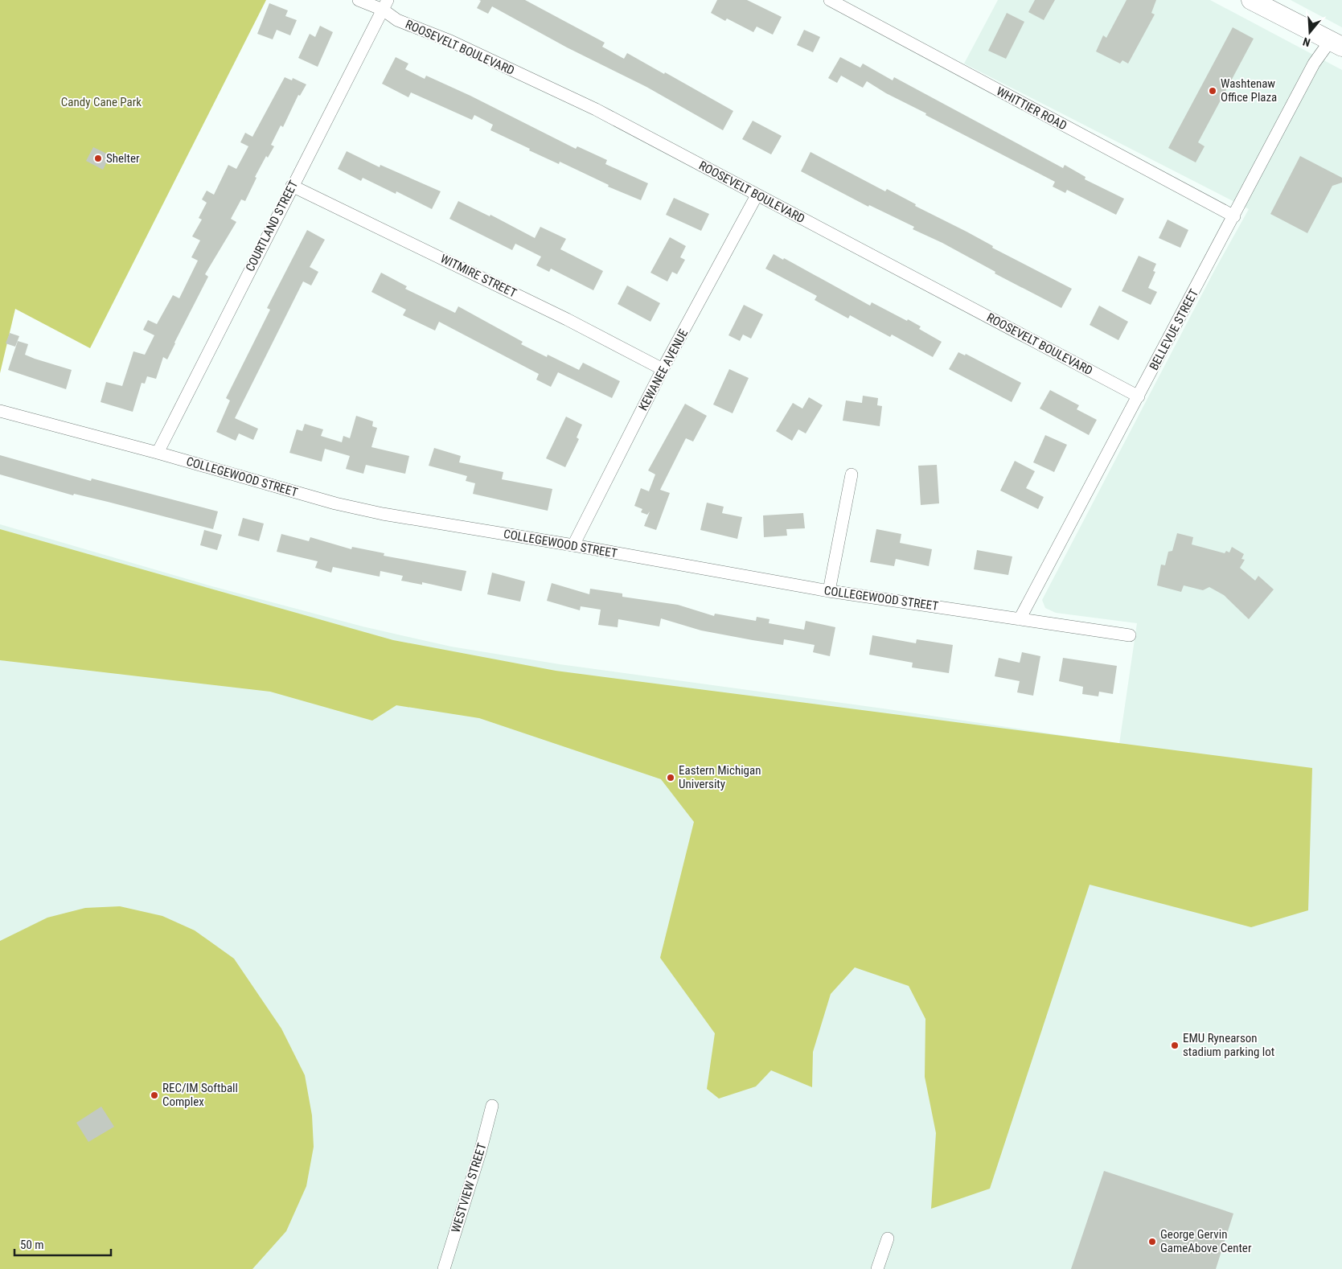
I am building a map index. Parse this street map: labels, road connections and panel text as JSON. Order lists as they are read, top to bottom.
{
  "streets": {
    "street": [
      "ROOSEVELT BOULEVARD",
      "WHITTIER ROAD",
      "COURTLAND STREET",
      "WITMIRE STREET",
      "BELLEVUE STREET",
      "KEWANEE AVENUE",
      "COLLEGEWOOD STREET",
      "WESTVIEW STREET"
    ]
  },
  "crossings": [
    ["ROOSEVELT BOULEVARD", "COURTLAND STREET"],
    ["ROOSEVELT BOULEVARD", "BELLEVUE STREET"],
    ["ROOSEVELT BOULEVARD", "KEWANEE AVENUE"],
    ["WHITTIER ROAD", "BELLEVUE STREET"],
    ["COURTLAND STREET", "WITMIRE STREET"],
    ["COURTLAND STREET", "COLLEGEWOOD STREET"],
    ["WITMIRE STREET", "KEWANEE AVENUE"],
    ["BELLEVUE STREET", "COLLEGEWOOD STREET"],
    ["KEWANEE AVENUE", "COLLEGEWOOD STREET"]
  ],
  "parks": ["Candy Cane Park"],
  "places": [
    "Washtenaw Office Plaza",
    "Shelter",
    "Eastern Michigan University",
    "EMU Rynearson stadium parking lot",
    "REC/IM Softball Complex",
    "George Gervin GameAbove Center"
  ],
  "scale_bar": "50 m",
  "north": "bottom"
}
